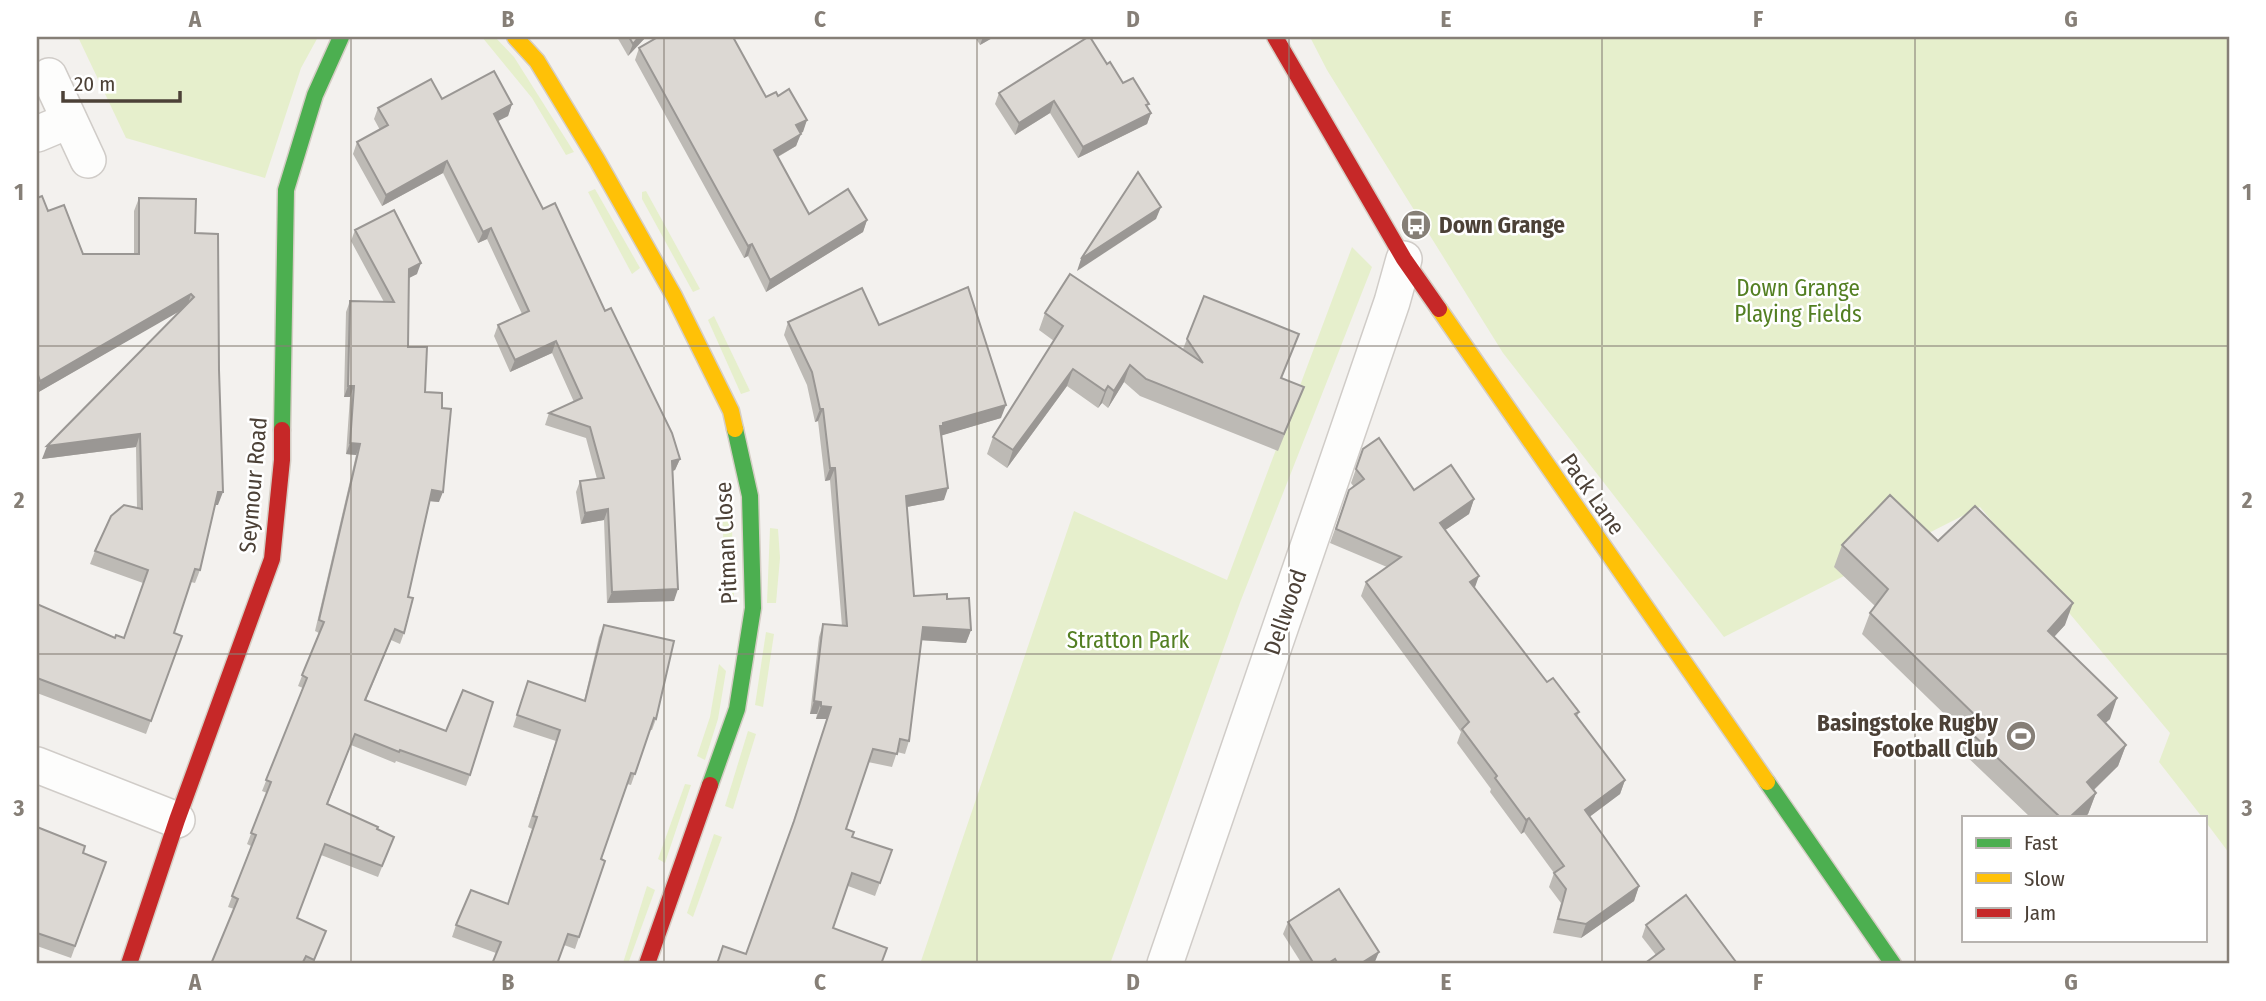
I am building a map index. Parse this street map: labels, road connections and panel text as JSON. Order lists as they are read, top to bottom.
{
  "streets": {
    "street": [
      "Seymour Road",
      "Pack Lane",
      "Pitman Close",
      "Dellwood"
    ]
  },
  "crossings": [
    ["Pack Lane", "Dellwood"]
  ],
  "parks": ["Down Grange Playing Fields", "Stratton Park"],
  "places": {
    "bus stop": ["Down Grange"],
    "sports": ["Basingstoke Rugby Football Club"]
  },
  "legend": ["Fast", "Slow", "Jam"],
  "scale_bar": "20 m",
  "grid": {
    "columns": [
      "A",
      "B",
      "C",
      "D",
      "E",
      "F",
      "G"
    ],
    "rows": ["1", "2", "3"]
  }
}
